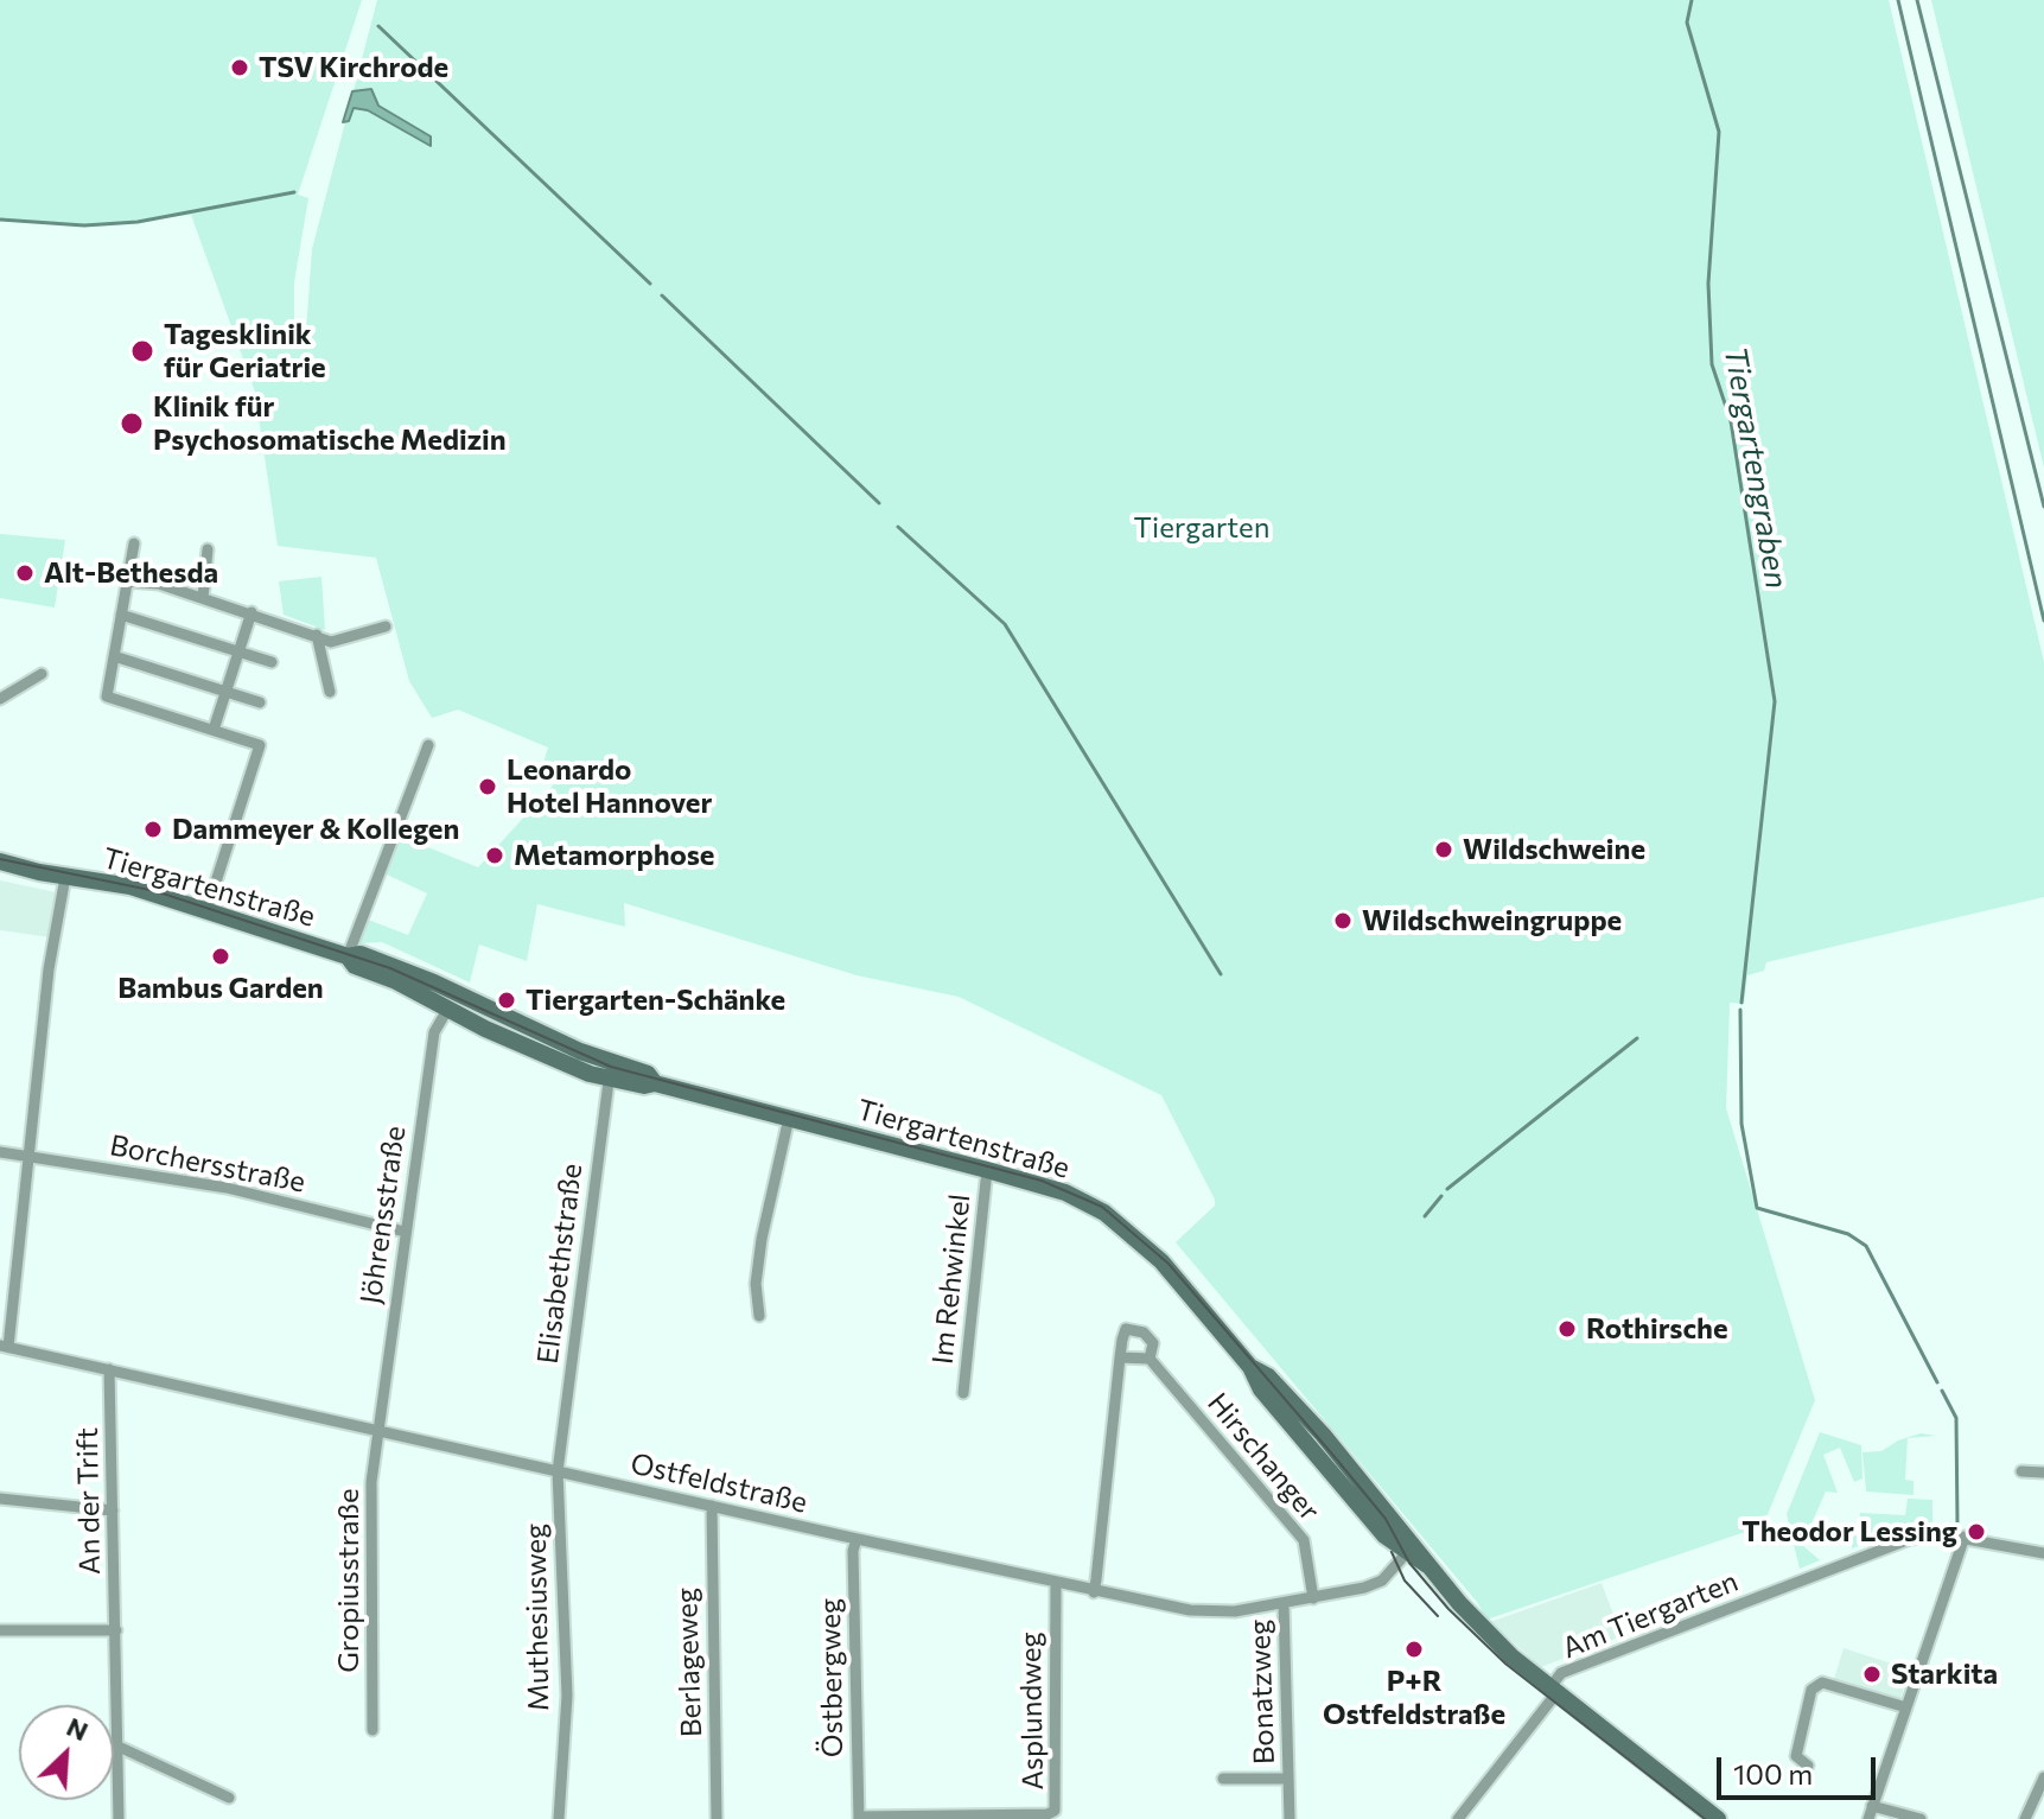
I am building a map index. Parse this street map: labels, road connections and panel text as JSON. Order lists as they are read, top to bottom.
{
  "streets": {
    "main road": ["Tiergartenstraße"],
    "street": [
      "Borchersstraße",
      "Jöhrensstraße",
      "Elisabethstraße",
      "Im Rehwinkel",
      "Hirschanger",
      "Ostfeldstraße",
      "An der Trift",
      "Gropiusstraße",
      "Am Tiergarten",
      "Muthesiusweg",
      "Berlageweg",
      "Östbergweg",
      "Bonatzweg",
      "Asplundweg"
    ]
  },
  "crossings": [
    ["Tiergartenstraße", "Jöhrensstraße"],
    ["Tiergartenstraße", "Elisabethstraße"],
    ["Tiergartenstraße", "Im Rehwinkel"],
    ["Tiergartenstraße", "Ostfeldstraße"],
    ["Tiergartenstraße", "Am Tiergarten"],
    ["Borchersstraße", "Jöhrensstraße"],
    ["Jöhrensstraße", "Ostfeldstraße"],
    ["Jöhrensstraße", "Gropiusstraße"],
    ["Elisabethstraße", "Ostfeldstraße"],
    ["Elisabethstraße", "Muthesiusweg"],
    ["Hirschanger", "Ostfeldstraße"],
    ["Ostfeldstraße", "An der Trift"],
    ["Ostfeldstraße", "Gropiusstraße"],
    ["Ostfeldstraße", "Muthesiusweg"],
    ["Ostfeldstraße", "Berlageweg"],
    ["Ostfeldstraße", "Östbergweg"],
    ["Ostfeldstraße", "Bonatzweg"],
    ["Ostfeldstraße", "Asplundweg"],
    ["Östbergweg", "Asplundweg"]
  ],
  "water": ["Tiergartengraben"],
  "parks": ["Tiergarten"],
  "places": [
    "TSV Kirchrode",
    "Tagesklinik für Geriatrie",
    "Klinik für Psychosomatische Medizin",
    "Alt-Bethesda",
    "Leonardo Hotel Hannover",
    "Dammeyer & Kollegen",
    "Wildschweine",
    "Metamorphose",
    "Wildschweingruppe",
    "Bambus Garden",
    "Tiergarten-Schänke",
    "Rothirsche",
    "Theodor Lessing",
    "P+R Ostfeldstraße",
    "Starkita"
  ],
  "scale_bar": "100 m",
  "north": "top right"
}
